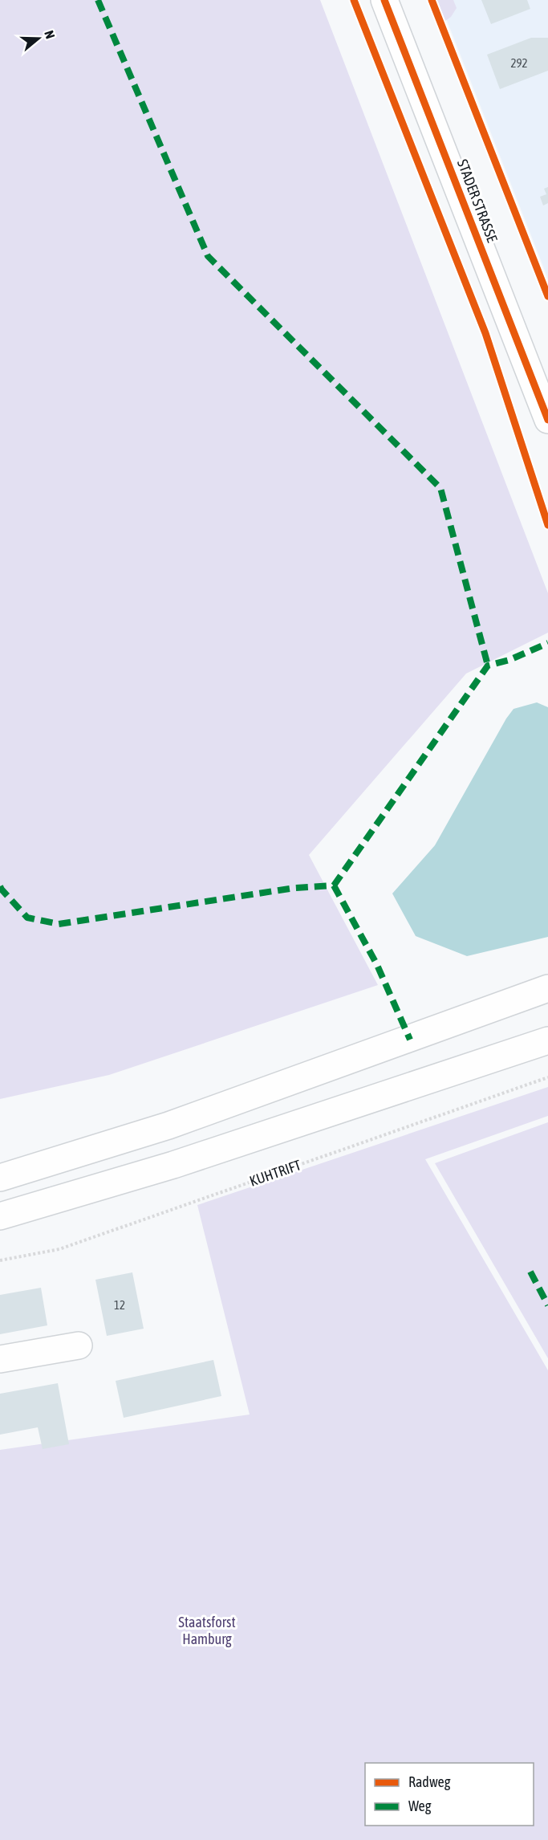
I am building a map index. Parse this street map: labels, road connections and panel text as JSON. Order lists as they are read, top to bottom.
{
  "streets": {
    "main road": ["STADER STRASSE"],
    "path": ["KUHTRIFT"]
  },
  "parks": ["Staatsforst Hamburg"],
  "house_numbers": ["292", "12"],
  "legend": ["Radweg", "Weg"],
  "north": "right"
}
